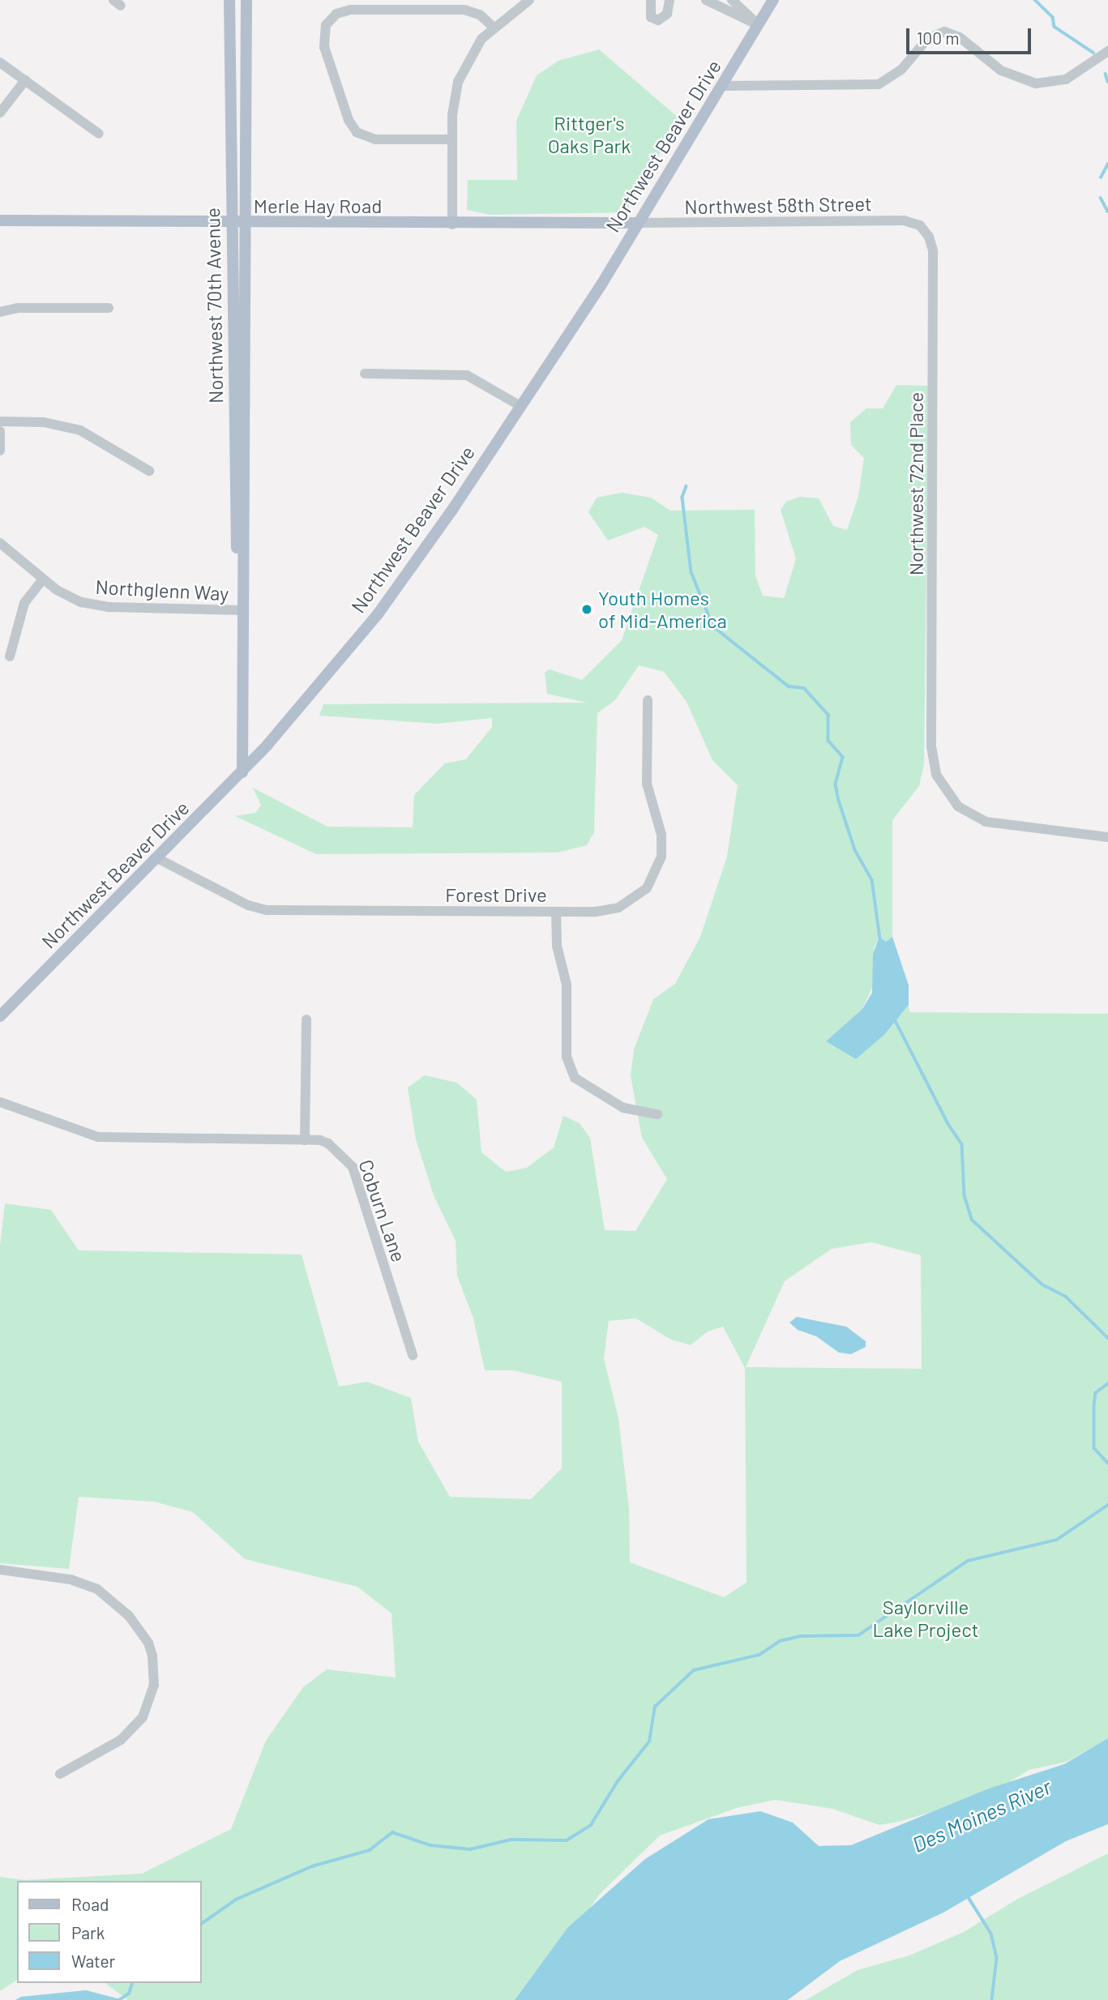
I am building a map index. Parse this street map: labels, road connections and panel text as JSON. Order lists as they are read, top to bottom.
{
  "streets": {
    "main road": ["Northwest Beaver Drive", "Merle Hay Road", "Northwest 70th Avenue"],
    "street": [
      "Northwest 58th Street",
      "Northwest 72nd Place",
      "Northglenn Way",
      "Forest Drive",
      "Coburn Lane"
    ]
  },
  "crossings": [
    ["Northwest Beaver Drive", "Northwest 58th Street"],
    ["Northwest Beaver Drive", "Merle Hay Road"],
    ["Northwest Beaver Drive", "Northwest 70th Avenue"],
    ["Northwest Beaver Drive", "Forest Drive"],
    ["Northwest 58th Street", "Merle Hay Road"],
    ["Northwest 58th Street", "Northwest 72nd Place"],
    ["Merle Hay Road", "Northwest 70th Avenue"],
    ["Northwest 70th Avenue", "Northglenn Way"]
  ],
  "water": ["Des Moines River"],
  "parks": ["Rittger's Oaks Park", "Saylorville Lake Project"],
  "places": ["Youth Homes of Mid-America"],
  "legend": ["Road", "Park", "Water"],
  "scale_bar": "100 m"
}
